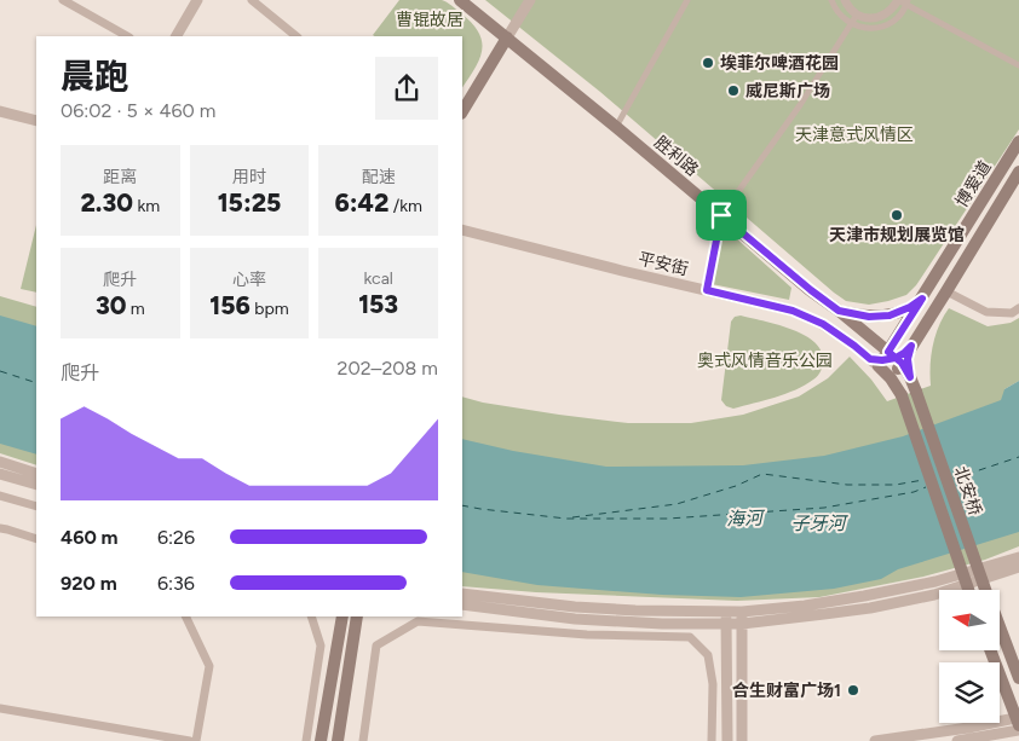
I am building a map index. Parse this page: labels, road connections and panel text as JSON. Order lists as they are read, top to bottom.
{
  "streets": {
    "main road": ["胜利路", "博爱道", "北安桥"],
    "street": ["平安街"]
  },
  "crossings": [
    ["胜利路", "博爱道"],
    ["胜利路", "平安街"],
    ["胜利路", "北安桥"],
    ["博爱道", "平安街"],
    ["博爱道", "北安桥"],
    ["平安街", "北安桥"]
  ],
  "water": ["海河", "子牙河"],
  "parks": ["曹锟故居", "天津意式风情区", "奥式风情音乐公园"],
  "places": [
    "埃菲尔啤酒花园",
    "威尼斯广场",
    "天津市规划展览馆",
    "合生财富广场1"
  ],
  "north": "left",
  "page": {
    "heading": ["晨跑", "06:02 · 5 × 460 m"],
    "stats": [
      ["距离", "2.30 km"],
      ["用时", "15:25"],
      ["配速", "6:42 /km"],
      ["爬升", "30 m"],
      ["心率", "156 bpm"],
      ["kcal", "153"]
    ],
    "chart": ["爬升", "202–208 m"],
    "list": [
      {
        "name": "460 m",
        "note": "6:26"
      },
      {
        "name": "920 m",
        "note": "6:36"
      }
    ]
  }
}
